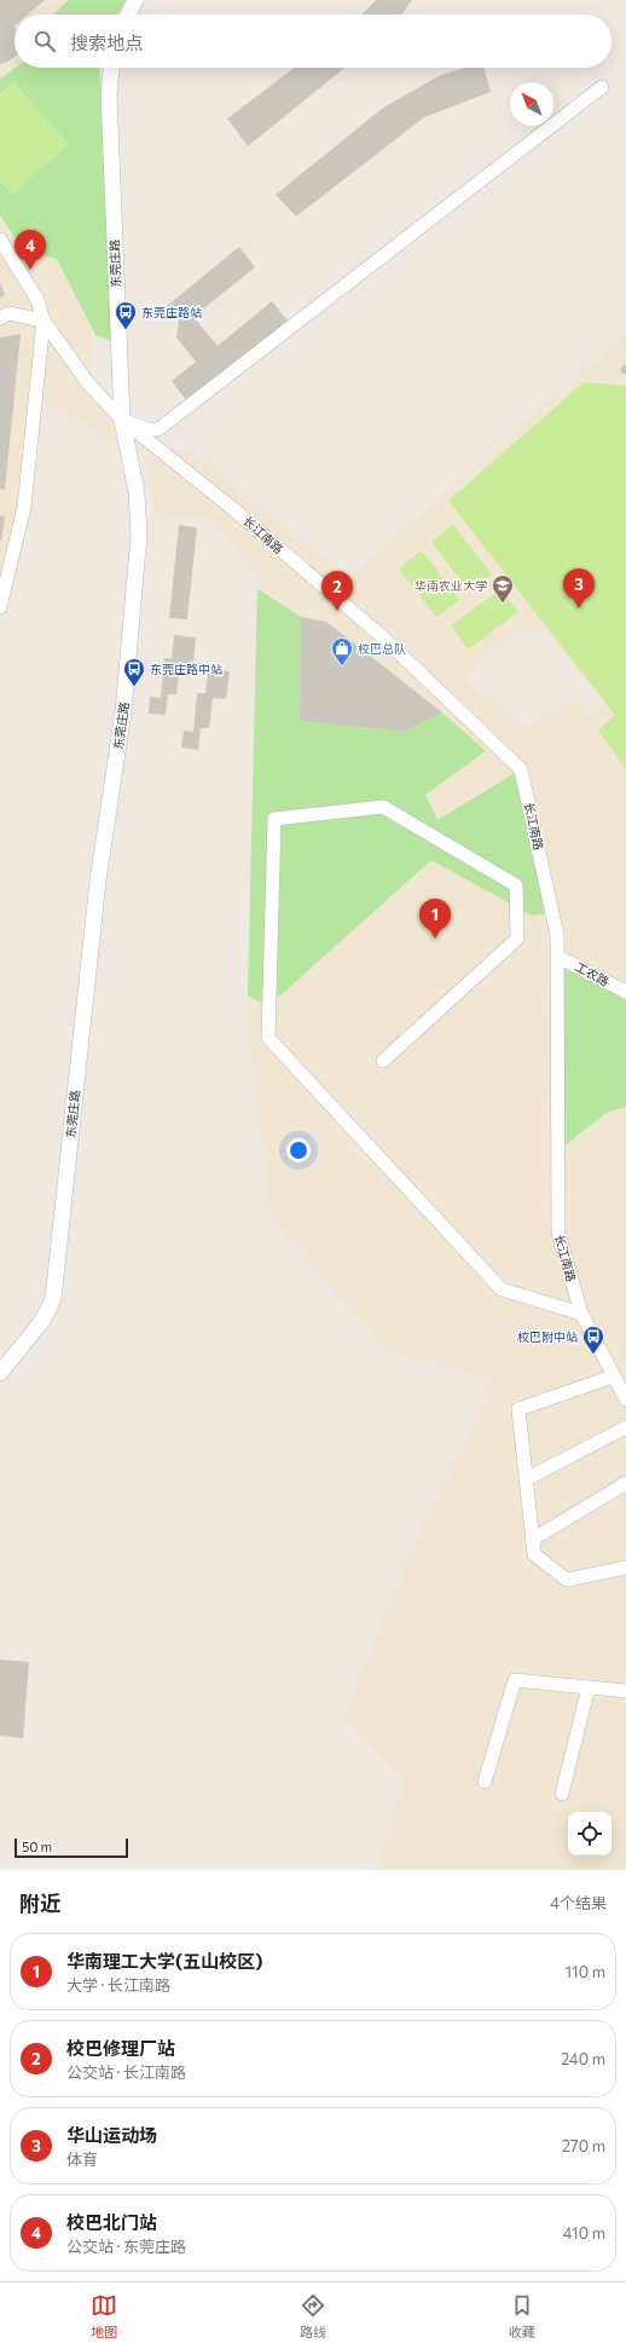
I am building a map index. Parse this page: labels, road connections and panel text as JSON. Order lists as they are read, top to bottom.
{
  "streets": {
    "street": ["东莞庄路", "长江南路", "工农路"]
  },
  "crossings": [
    ["东莞庄路", "长江南路"],
    ["长江南路", "工农路"]
  ],
  "places": {
    "bus stop": ["东莞庄路站", "东莞庄路中站", "校巴附中站"],
    "school or university": ["华南农业大学"],
    "shop": ["校巴总队"]
  },
  "scale_bar": "50 m",
  "north": "top left",
  "page": {
    "search": "搜索地点",
    "pins": [
      "4",
      "3",
      "2",
      "1"
    ],
    "scale": "50 m",
    "heading": ["附近", "4个结果"],
    "list": [
      {
        "mark": "1",
        "name": "华南理工大学(五山校区)",
        "note": "大学 · 长江南路",
        "value": "110 m"
      },
      {
        "mark": "2",
        "name": "校巴修理厂站",
        "note": "公交站 · 长江南路",
        "value": "240 m"
      },
      {
        "mark": "3",
        "name": "华山运动场",
        "note": "体育",
        "value": "270 m"
      },
      {
        "mark": "4",
        "name": "校巴北门站",
        "note": "公交站 · 东莞庄路",
        "value": "410 m"
      }
    ],
    "nav": ["地图", "路线", "收藏"]
  }
}
